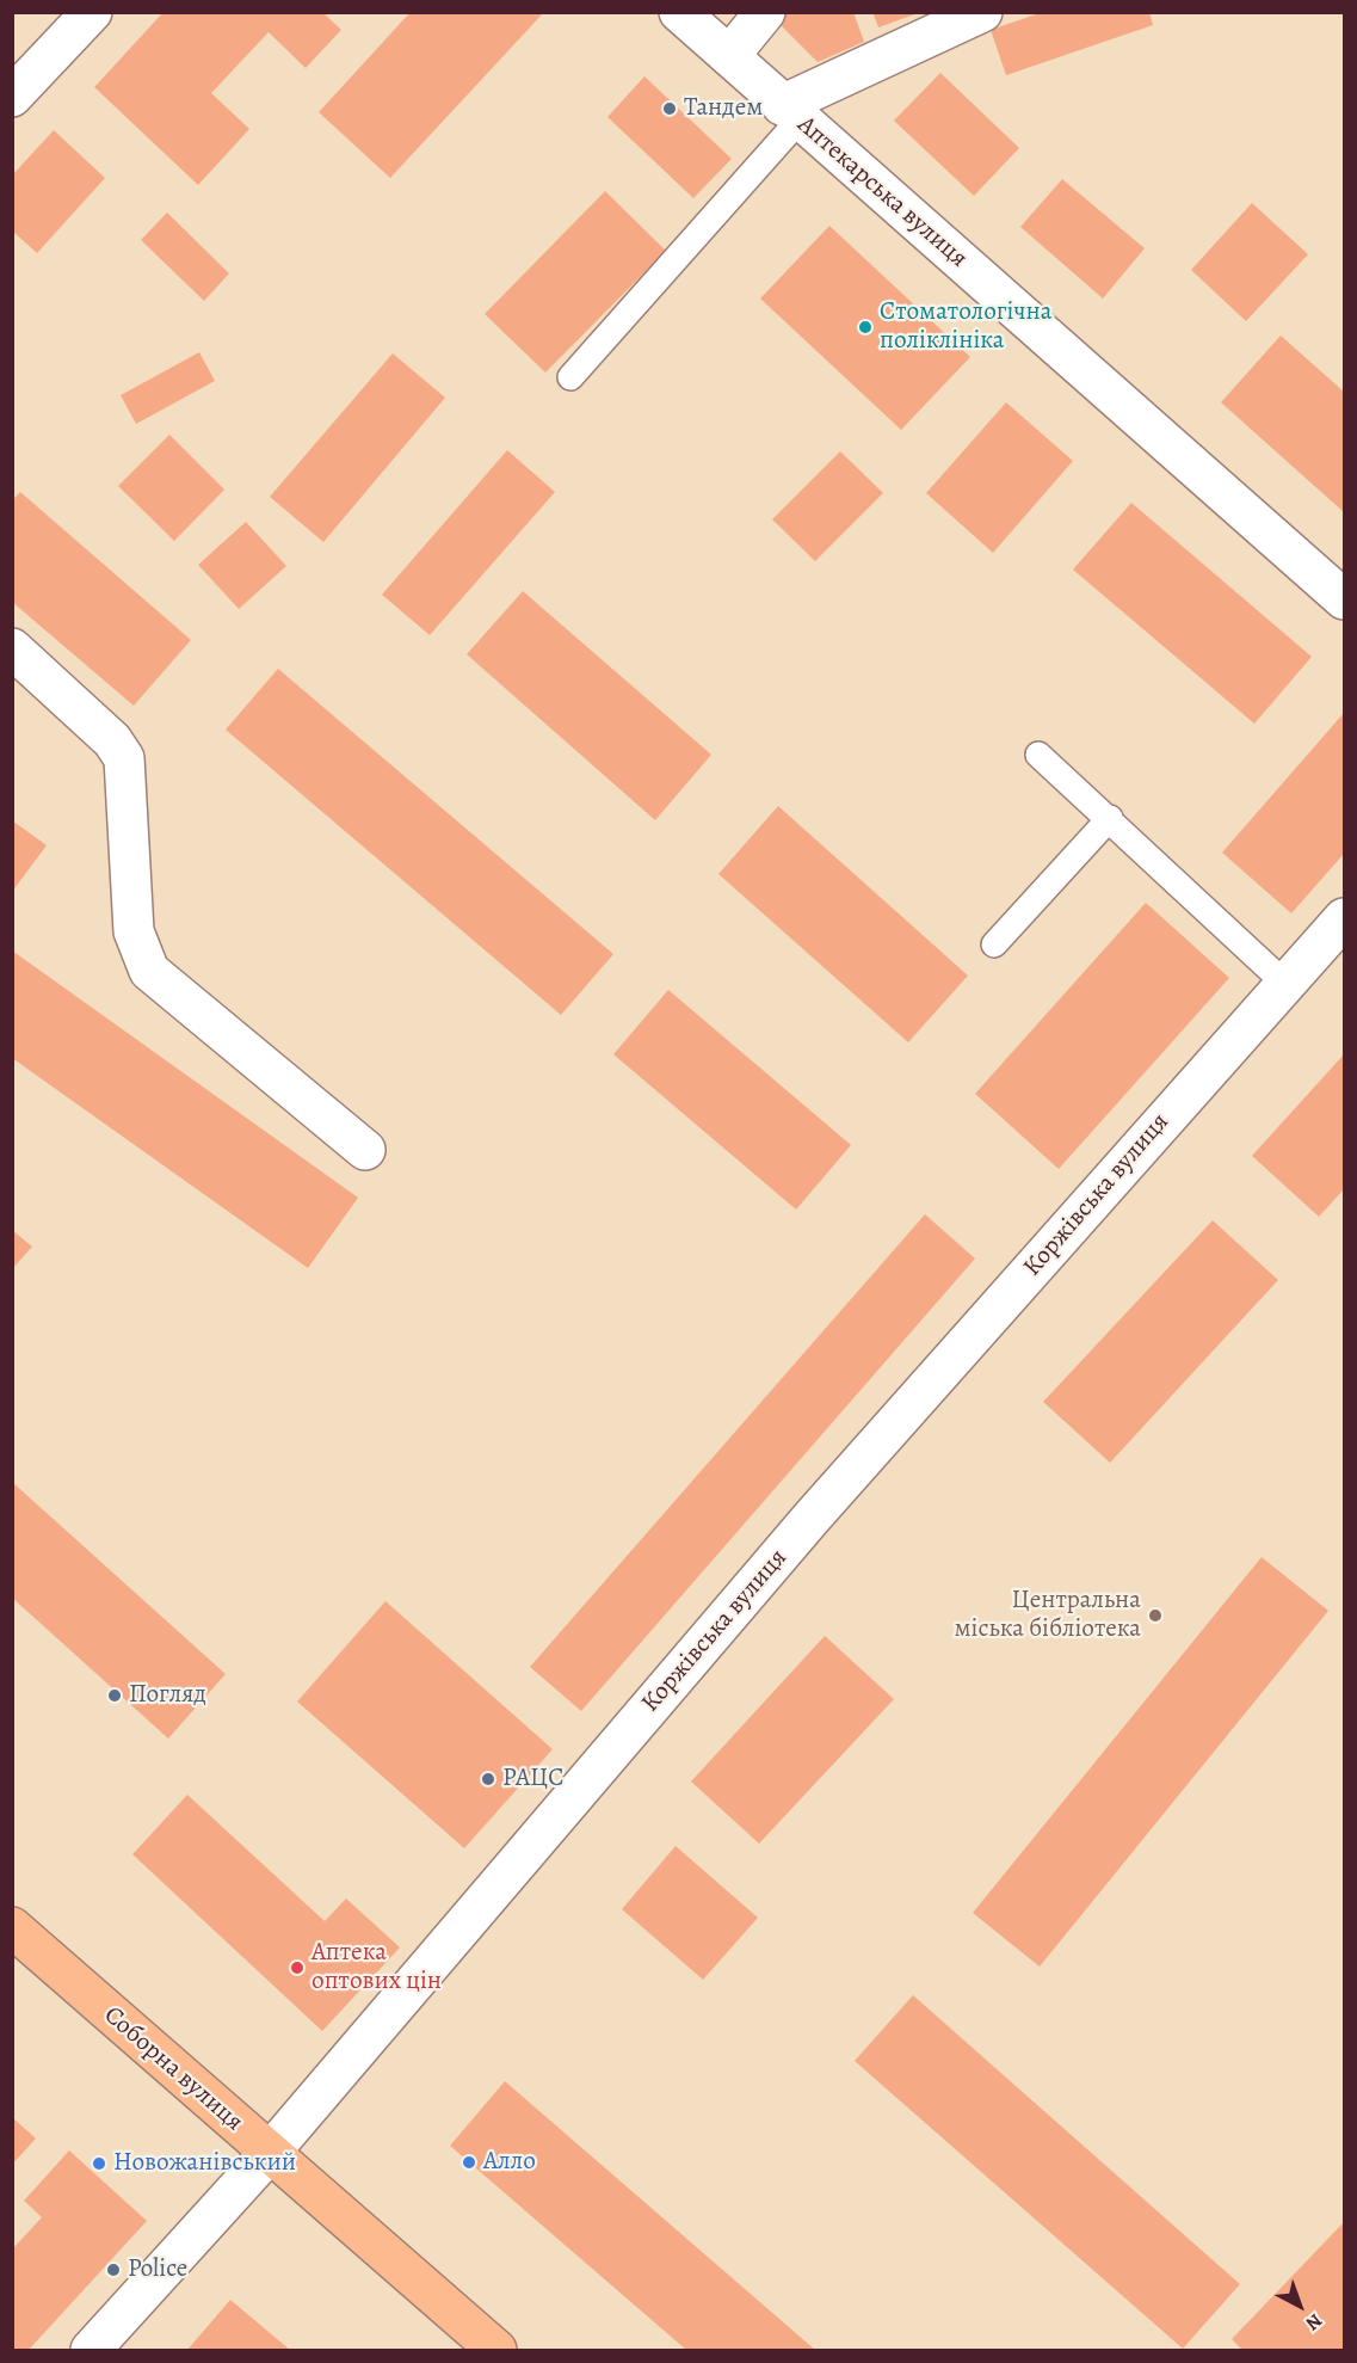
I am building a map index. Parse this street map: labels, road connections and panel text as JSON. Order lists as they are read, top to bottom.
{
  "streets": {
    "main road": ["Соборна вулиця"],
    "street": ["Аптекарська вулиця", "Коржівська вулиця"]
  },
  "crossings": [
    ["Коржівська вулиця", "Соборна вулиця"]
  ],
  "places": [
    "Тандем",
    "Стоматологічна поліклініка",
    "Центральна міська бібліотека",
    "Погляд",
    "РАЦС",
    "Аптека оптових цін",
    "Алло",
    "Новожанівський",
    "Police"
  ],
  "north": "bottom right"
}
